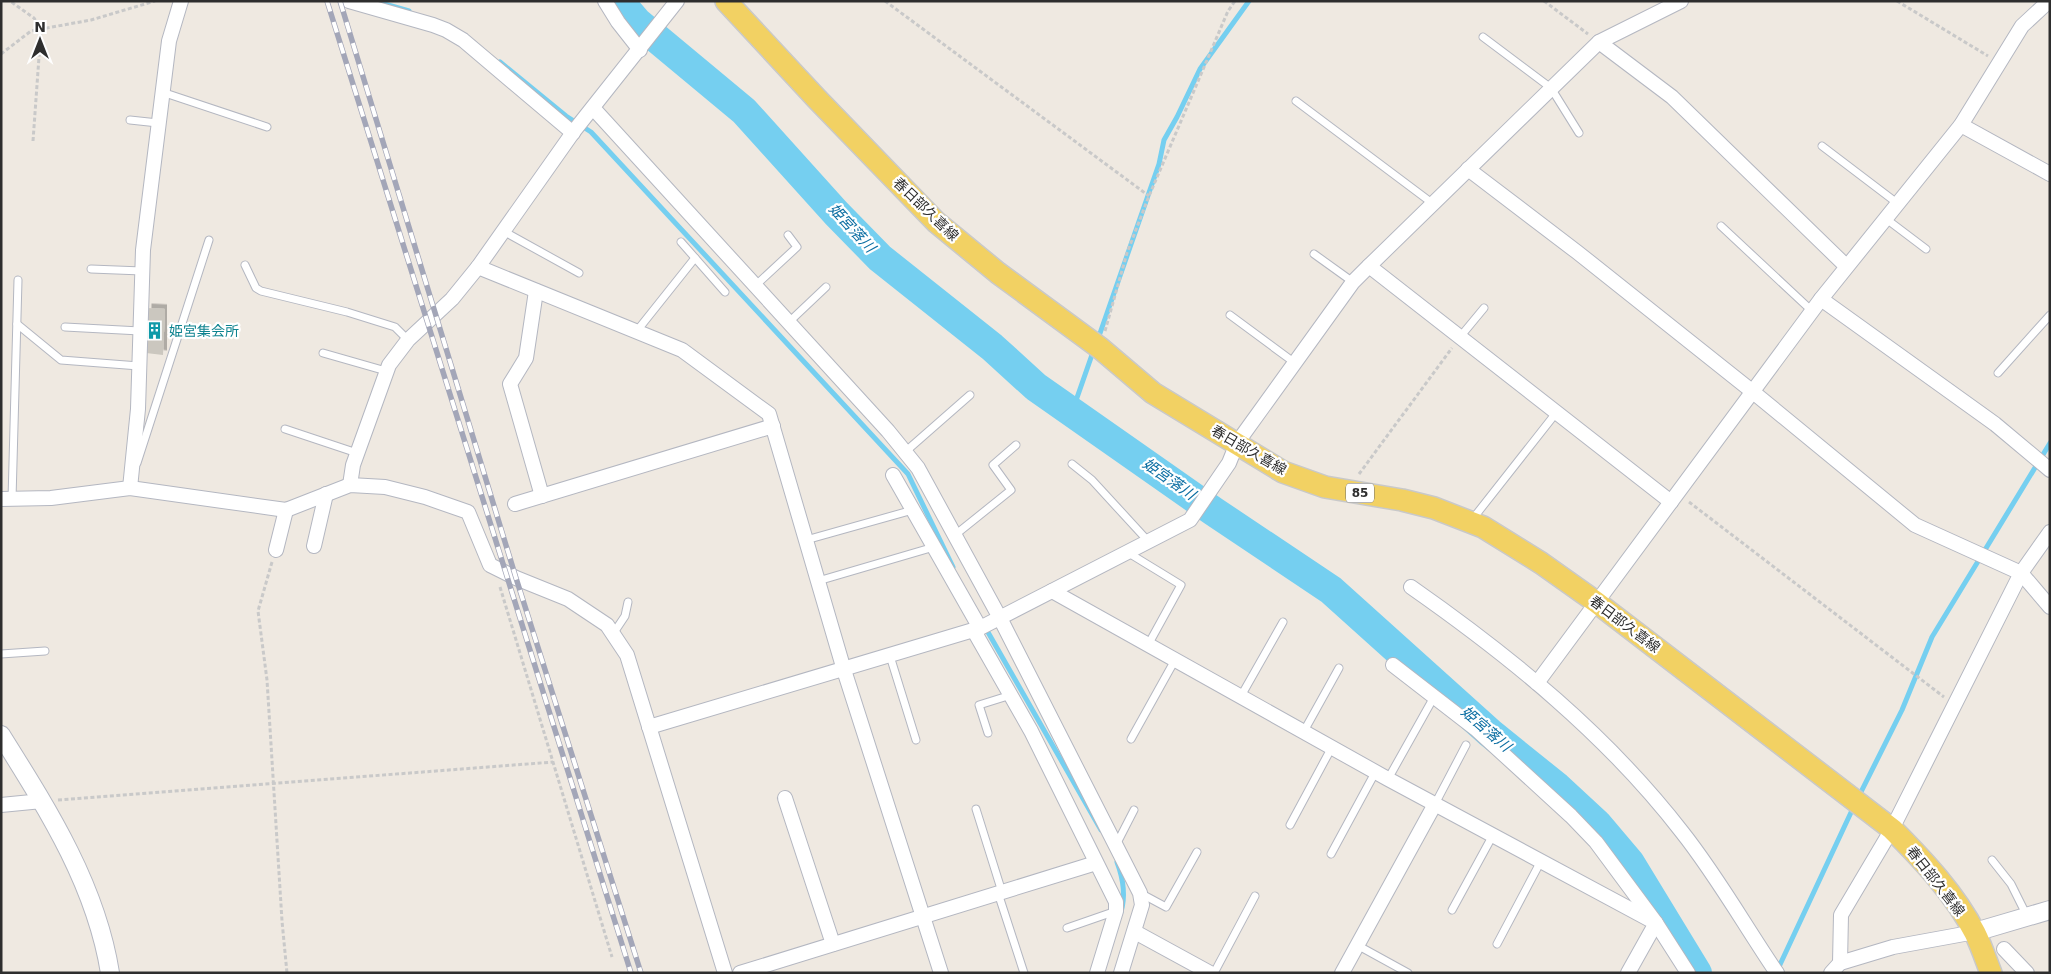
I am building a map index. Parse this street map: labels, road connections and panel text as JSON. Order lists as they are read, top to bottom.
{
  "streets": {
    "main road": ["春日部久喜線", "85"]
  },
  "water": ["姫宮落川"],
  "places": {
    "building": ["姫宮集会所"]
  },
  "north": "top"
}
